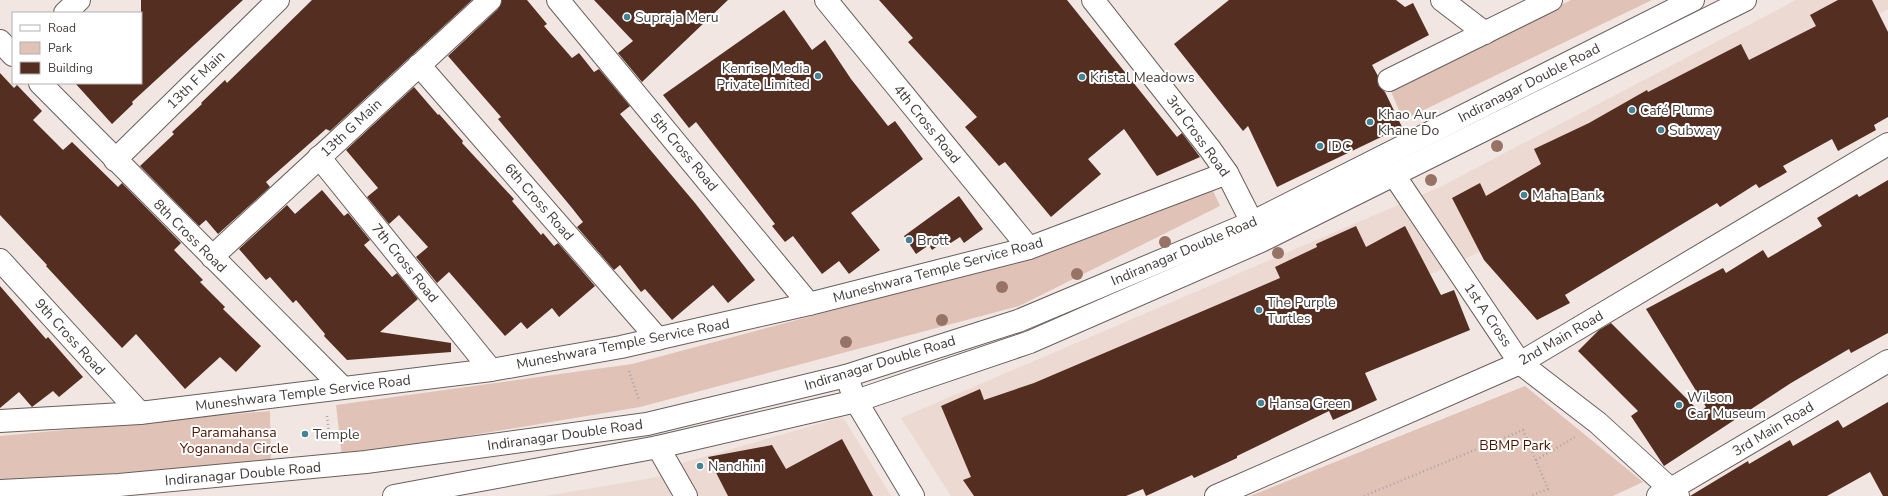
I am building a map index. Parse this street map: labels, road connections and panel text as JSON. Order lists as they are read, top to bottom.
{
  "streets": {
    "street": [
      "13th F Main",
      "Indiranagar Double Road",
      "4th Cross Road",
      "13th G Main",
      "3rd Cross Road",
      "5th Cross Road",
      "6th Cross Road",
      "8th Cross Road",
      "7th Cross Road",
      "Muneshwara Temple Service Road",
      "1st A Cross",
      "9th Cross Road",
      "2nd Main Road",
      "3rd Main Road"
    ]
  },
  "crossings": [
    ["13th F Main", "8th Cross Road"],
    ["Indiranagar Double Road", "3rd Cross Road"],
    ["Indiranagar Double Road", "1st A Cross"],
    ["4th Cross Road", "Muneshwara Temple Service Road"],
    ["13th G Main", "6th Cross Road"],
    ["13th G Main", "8th Cross Road"],
    ["13th G Main", "7th Cross Road"],
    ["3rd Cross Road", "Muneshwara Temple Service Road"],
    ["5th Cross Road", "Muneshwara Temple Service Road"],
    ["6th Cross Road", "Muneshwara Temple Service Road"],
    ["8th Cross Road", "Muneshwara Temple Service Road"],
    ["7th Cross Road", "Muneshwara Temple Service Road"],
    ["Muneshwara Temple Service Road", "9th Cross Road"],
    ["1st A Cross", "2nd Main Road"],
    ["1st A Cross", "3rd Main Road"]
  ],
  "parks": ["Paramahansa Yogananda Circle", "BBMP Park"],
  "places": [
    "Supraja Meru",
    "Kenrise Media Private Limited",
    "Kristal Meadows",
    "Café Plume",
    "Khao Aur Khane Do",
    "Subway",
    "IDC",
    "Maha Bank",
    "Brott",
    "The Purple Turtles",
    "Hansa Green",
    "Wilson Car Museum",
    "Temple",
    "Nandhini"
  ],
  "legend": ["Road", "Park", "Building"]
}
